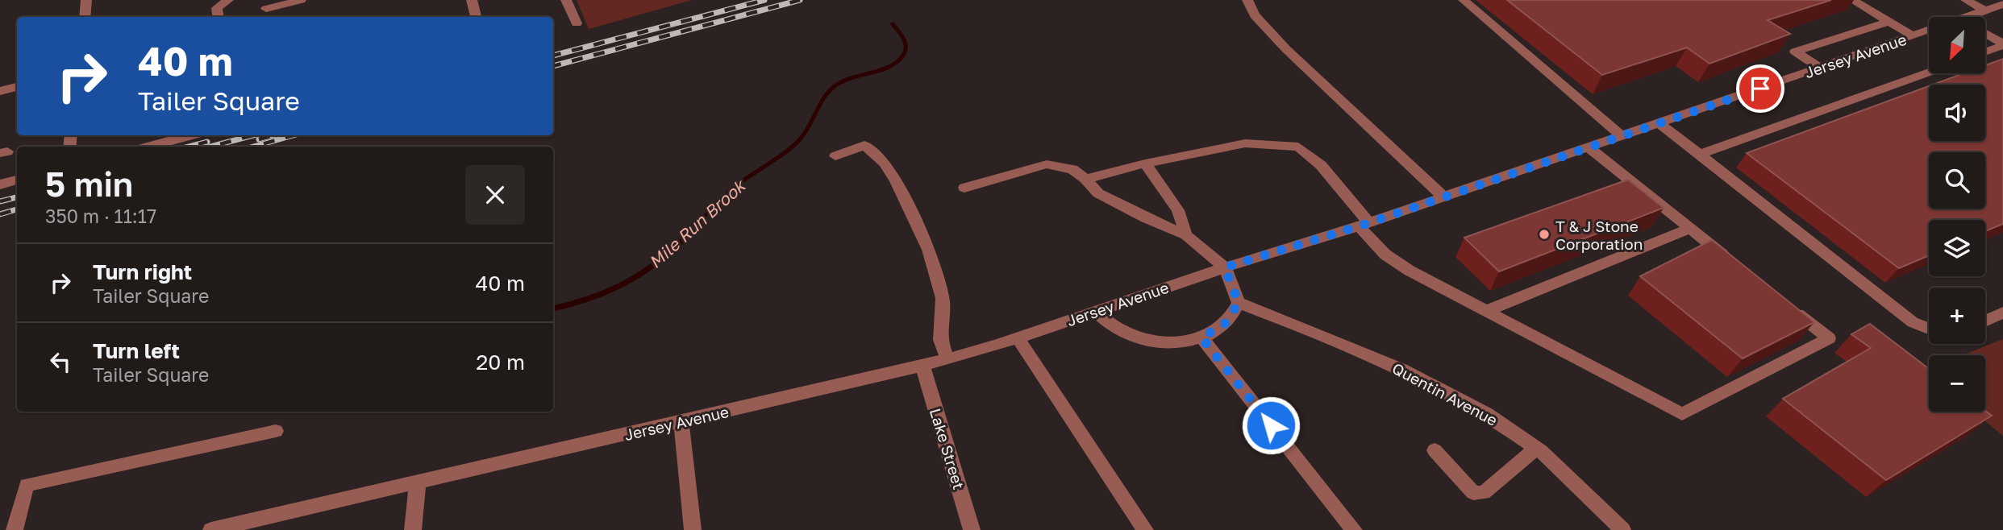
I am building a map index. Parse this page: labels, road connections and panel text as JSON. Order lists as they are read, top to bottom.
{
  "streets": {
    "street": ["Jersey Avenue", "Quentin Avenue", "Lake Street"]
  },
  "crossings": [
    ["Jersey Avenue", "Lake Street"]
  ],
  "water": ["Mile Run Brook"],
  "places": ["T & J Stone Corporation"],
  "north": "bottom left",
  "page": {
    "map_buttons": ["+", "−"],
    "turn": ["40 m", "Tailer Square"],
    "heading": ["5 min", "350 m · 11:17"],
    "list": [
      {
        "name": "Turn right",
        "note": "Tailer Square",
        "value": "40 m"
      },
      {
        "name": "Turn left",
        "note": "Tailer Square",
        "value": "20 m"
      }
    ]
  }
}
